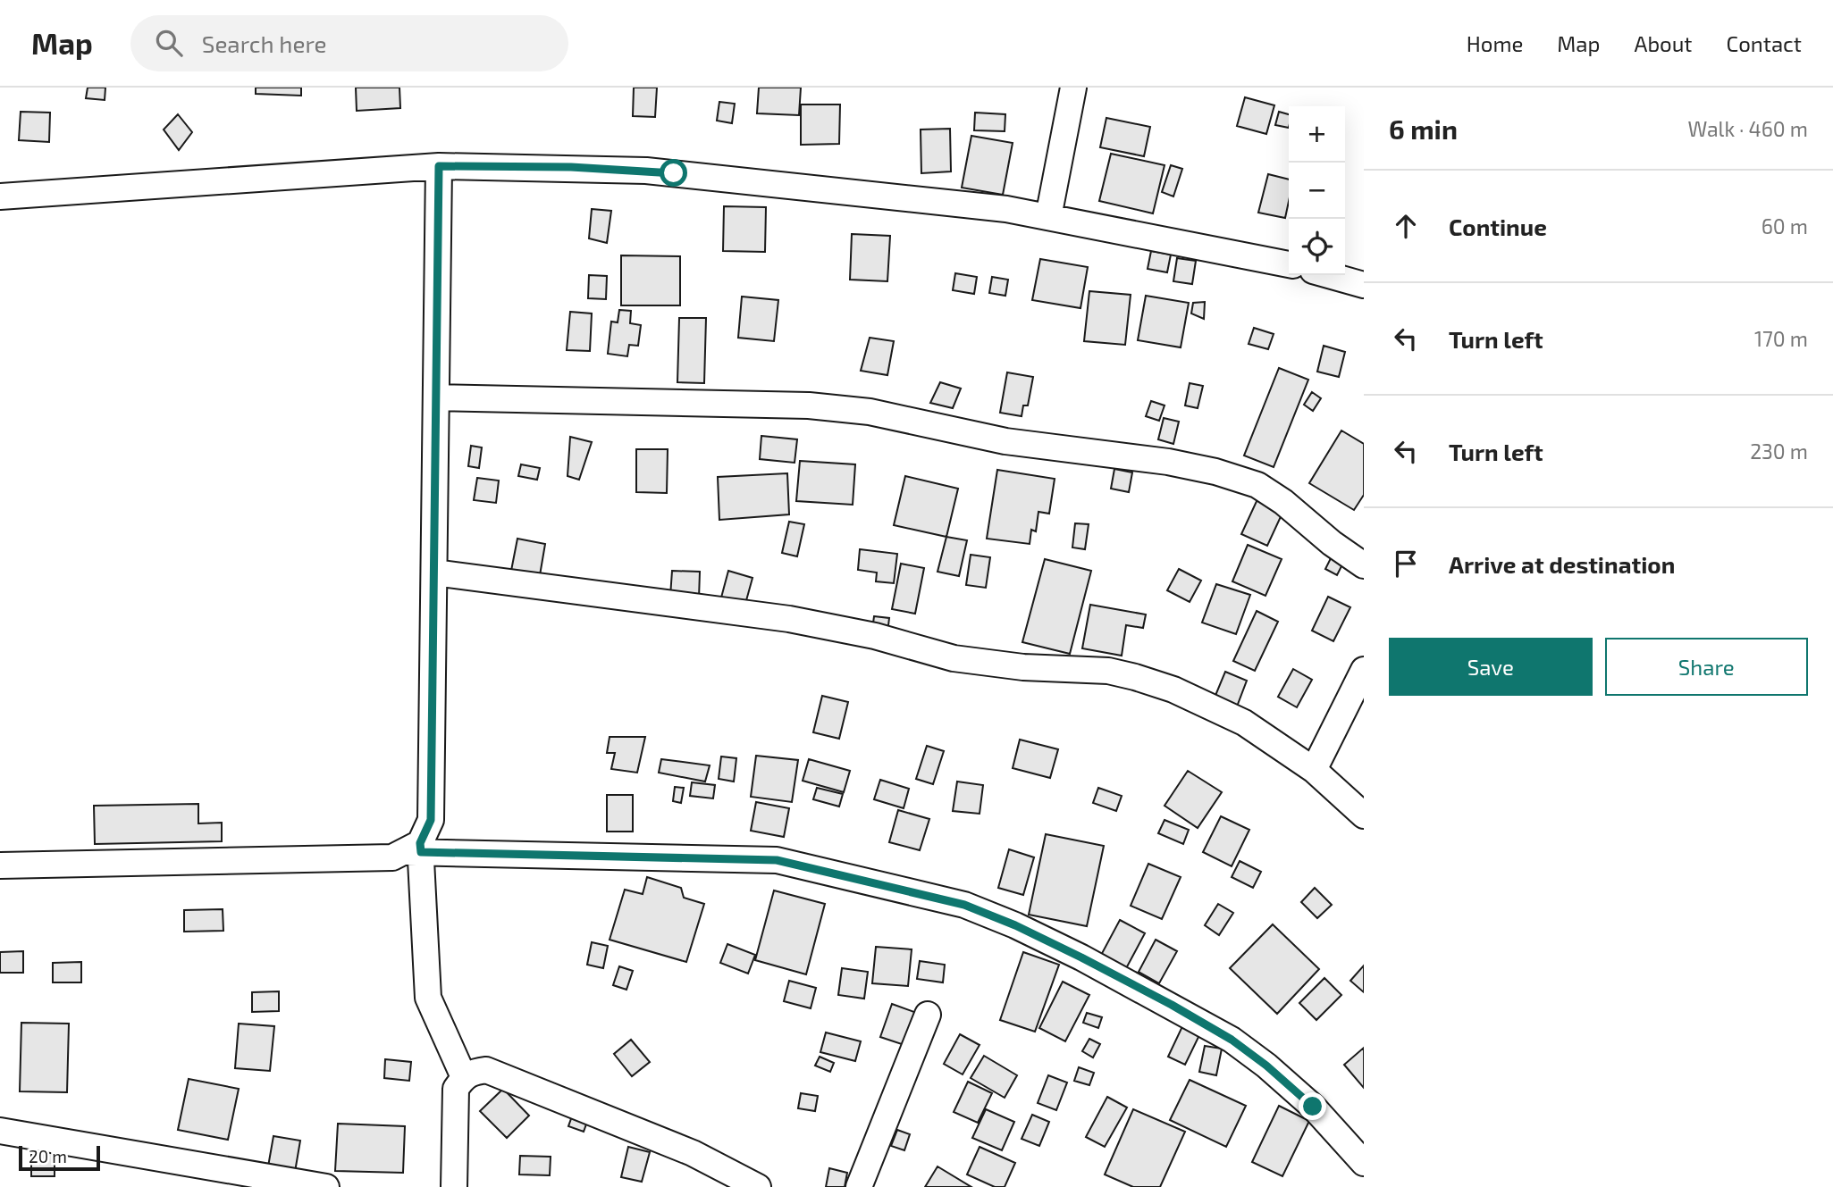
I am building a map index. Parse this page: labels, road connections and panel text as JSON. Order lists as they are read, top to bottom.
{
  "scale_bar": "20 m",
  "page": {
    "header": "Map",
    "search": "Search here",
    "nav": [
      "Home",
      "Map",
      "About",
      "Contact"
    ],
    "heading": ["6 min", "Walk · 460 m"],
    "map_buttons": ["+", "−"],
    "list": [
      ["Continue", "60 m"],
      ["Turn left", "170 m"],
      ["Turn left", "230 m"],
      "Arrive at destination"
    ],
    "buttons": ["Save", "Share"],
    "scale": "20 m"
  }
}
